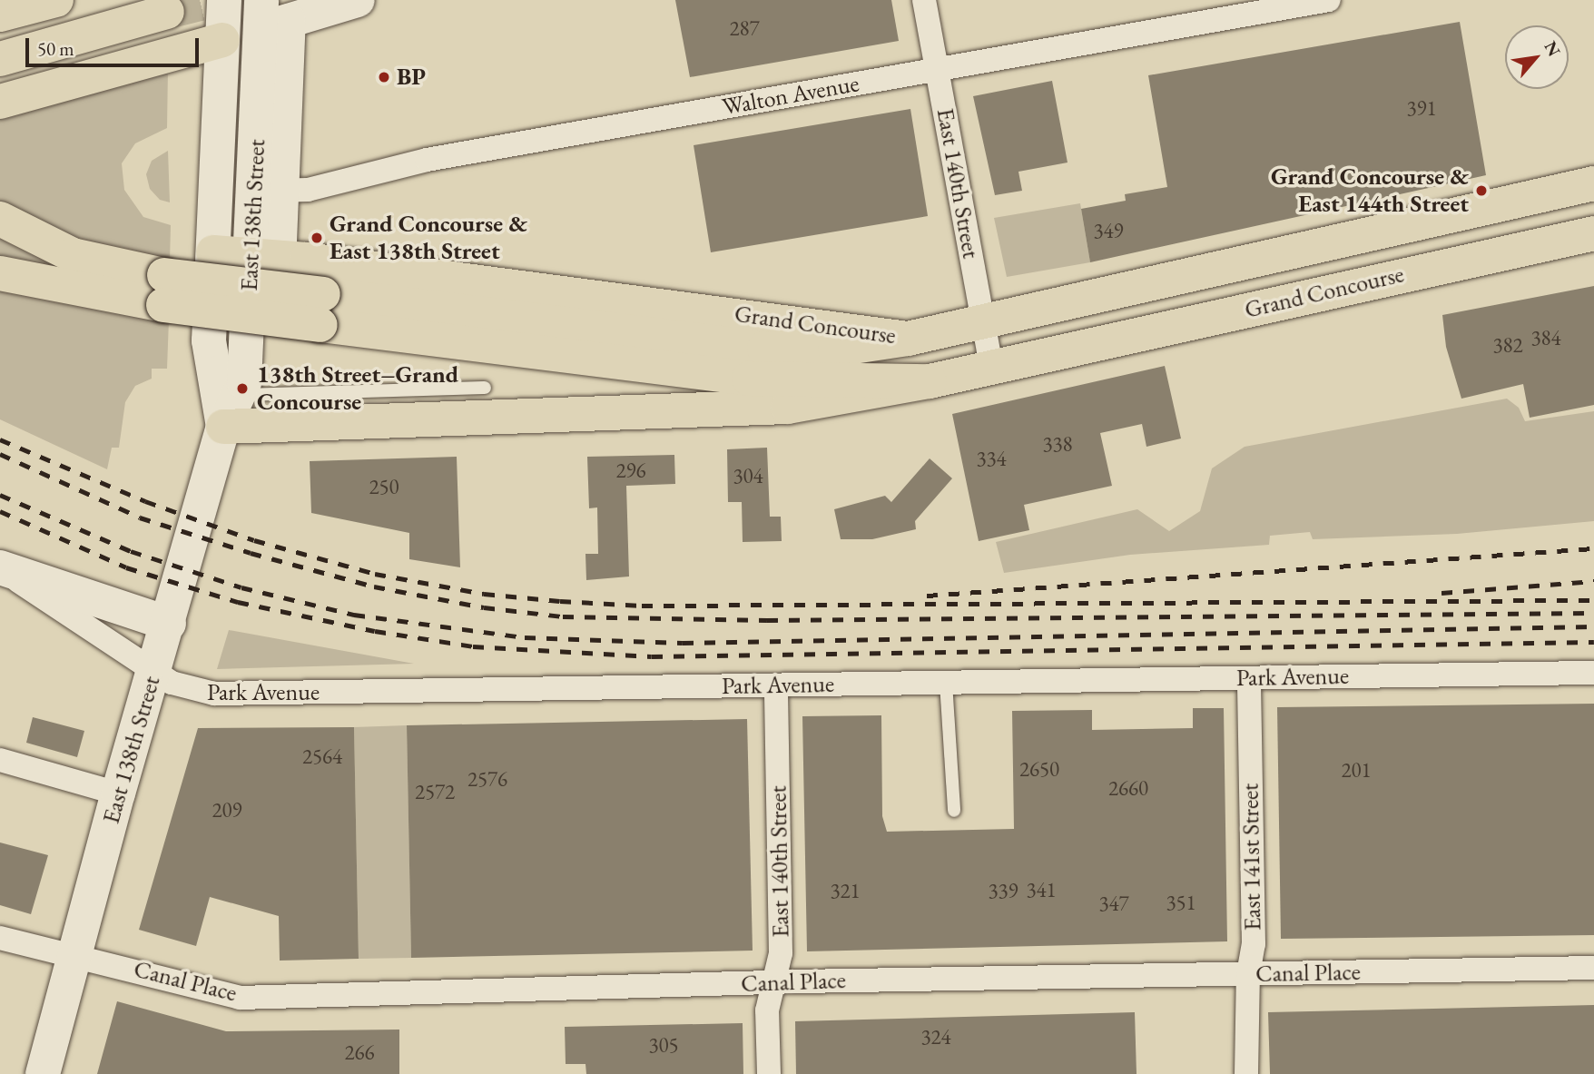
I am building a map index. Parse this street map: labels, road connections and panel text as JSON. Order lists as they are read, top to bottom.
{
  "streets": {
    "main road": ["East 138th Street", "Grand Concourse"],
    "street": [
      "Walton Avenue",
      "East 140th Street",
      "Park Avenue",
      "East 141st Street",
      "Canal Place"
    ]
  },
  "crossings": [
    ["Walton Avenue", "East 140th Street"],
    ["Walton Avenue", "East 138th Street"],
    ["East 140th Street", "Grand Concourse"],
    ["East 140th Street", "Park Avenue"],
    ["East 140th Street", "Canal Place"],
    ["East 138th Street", "Grand Concourse"],
    ["East 138th Street", "Park Avenue"],
    ["East 138th Street", "Canal Place"],
    ["Park Avenue", "East 141st Street"],
    ["East 141st Street", "Canal Place"]
  ],
  "places": [
    "BP",
    "Grand Concourse & East 144th Street",
    "Grand Concourse & East 138th Street",
    "138th Street–Grand Concourse"
  ],
  "house_numbers": [
    "287",
    "391",
    "349",
    "384",
    "382",
    "338",
    "334",
    "296",
    "304",
    "250",
    "2564",
    "2650",
    "201",
    "2576",
    "2660",
    "2572",
    "209",
    "341",
    "321",
    "339",
    "351",
    "347",
    "324",
    "305",
    "266"
  ],
  "scale_bar": "50 m",
  "north": "top right"
}
